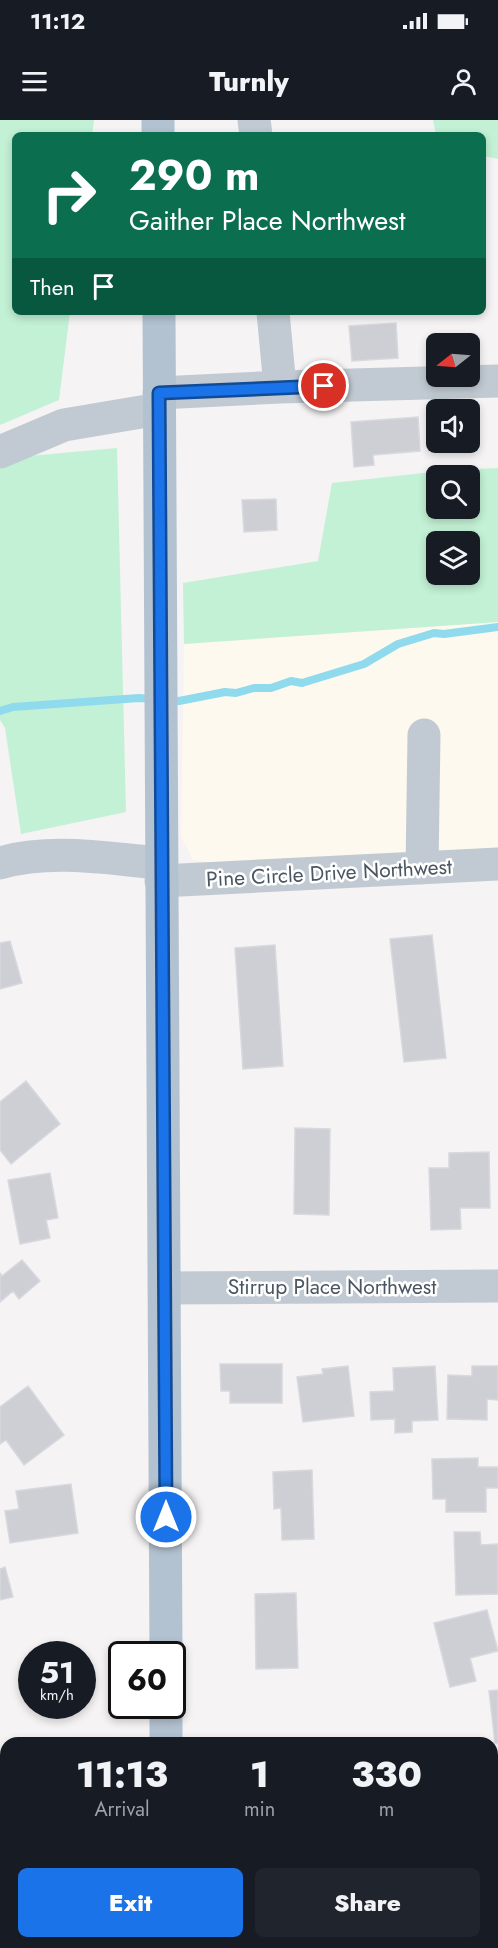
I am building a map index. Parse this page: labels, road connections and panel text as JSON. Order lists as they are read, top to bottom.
{
  "streets": {
    "street": ["Pine Circle Drive Northwest", "Stirrup Place Northwest"]
  },
  "north": "left",
  "page": {
    "status": "11:12",
    "header": "Turnly",
    "turn": ["290 m", "Gaither Place Northwest"],
    "then": "Then",
    "speed": "51 km/h",
    "limit": "60",
    "eta": [
      "11:13",
      "Arrival",
      "1",
      "min",
      "330",
      "m"
    ],
    "buttons": ["Exit", "Share"]
  }
}
